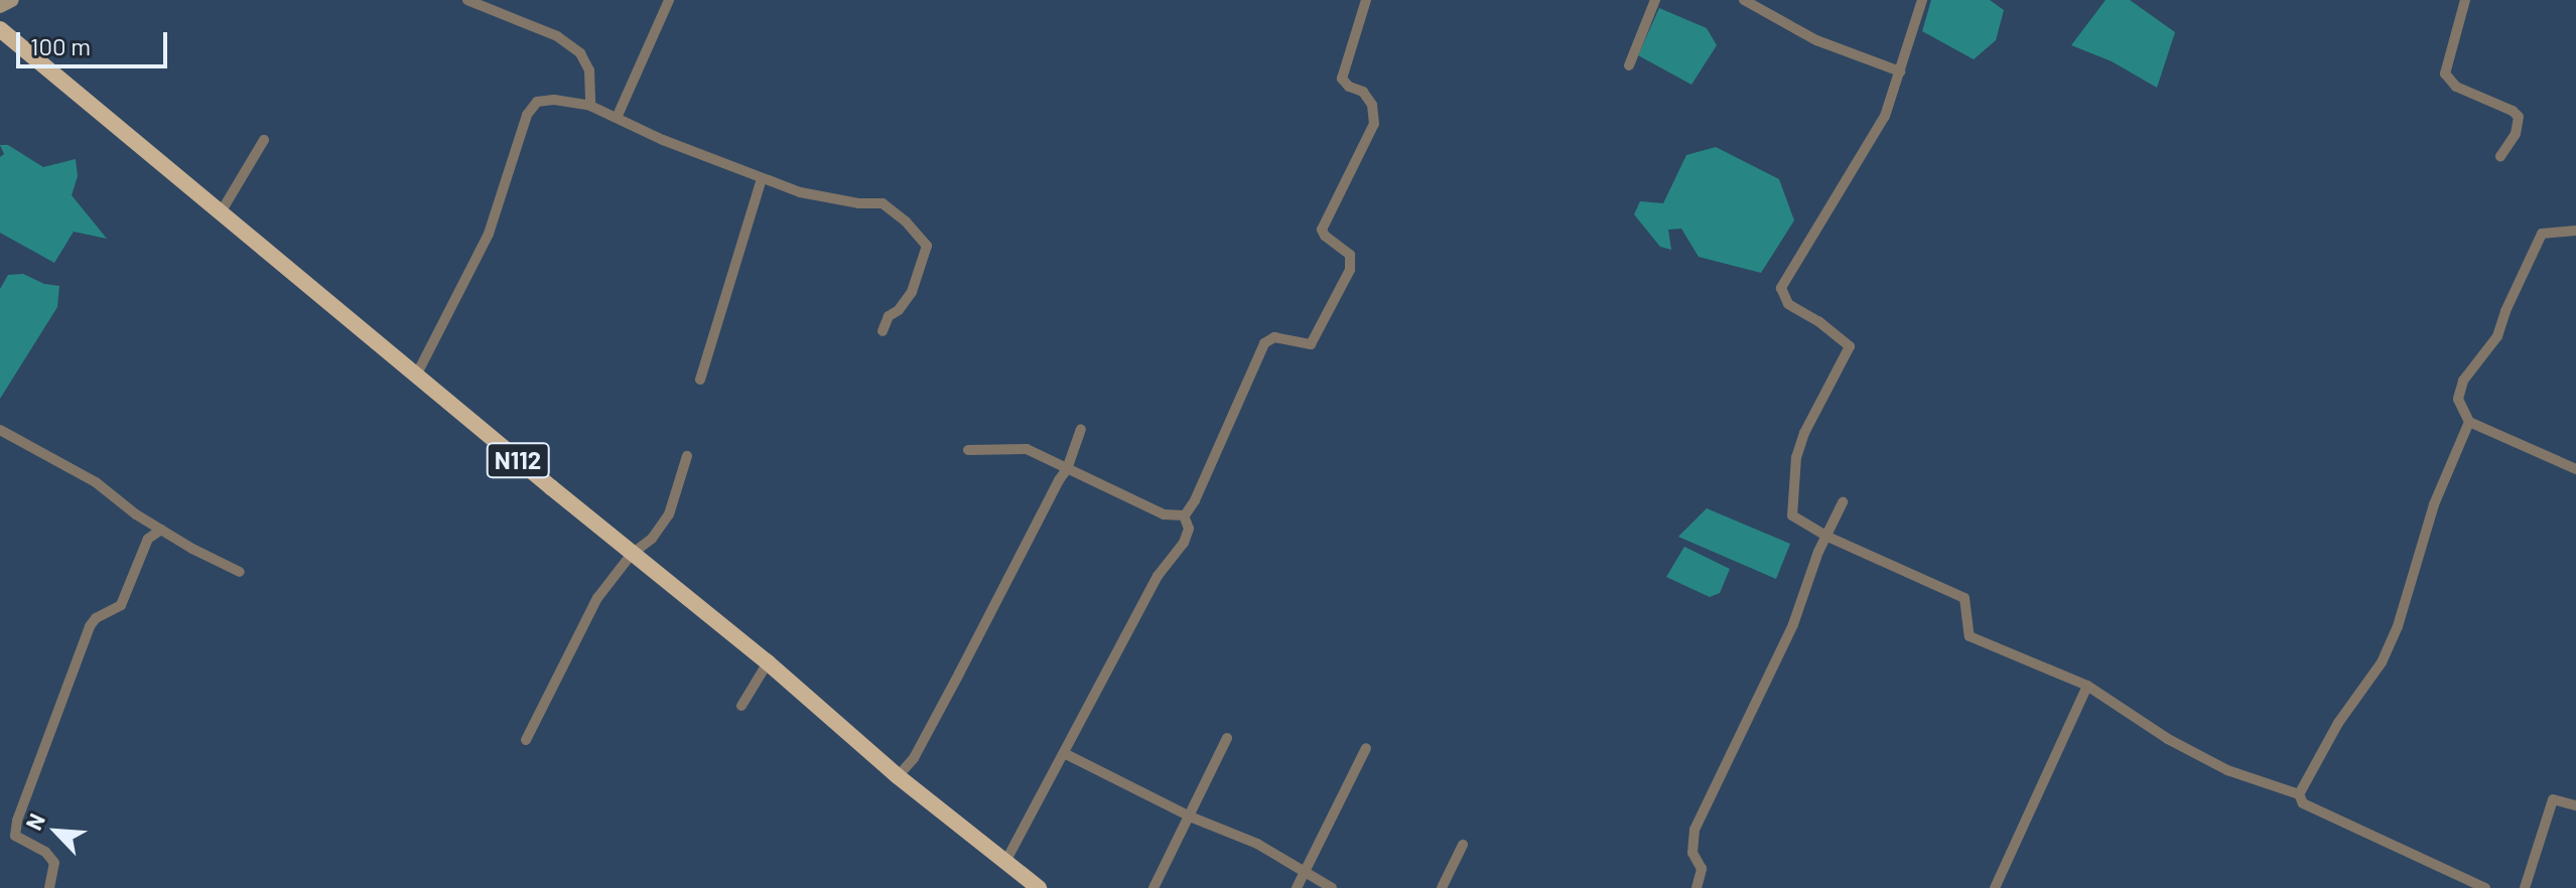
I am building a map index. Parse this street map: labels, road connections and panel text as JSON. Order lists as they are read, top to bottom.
{
  "streets": {
    "highway": ["N112"]
  },
  "scale_bar": "100 m",
  "north": "top left"
}
